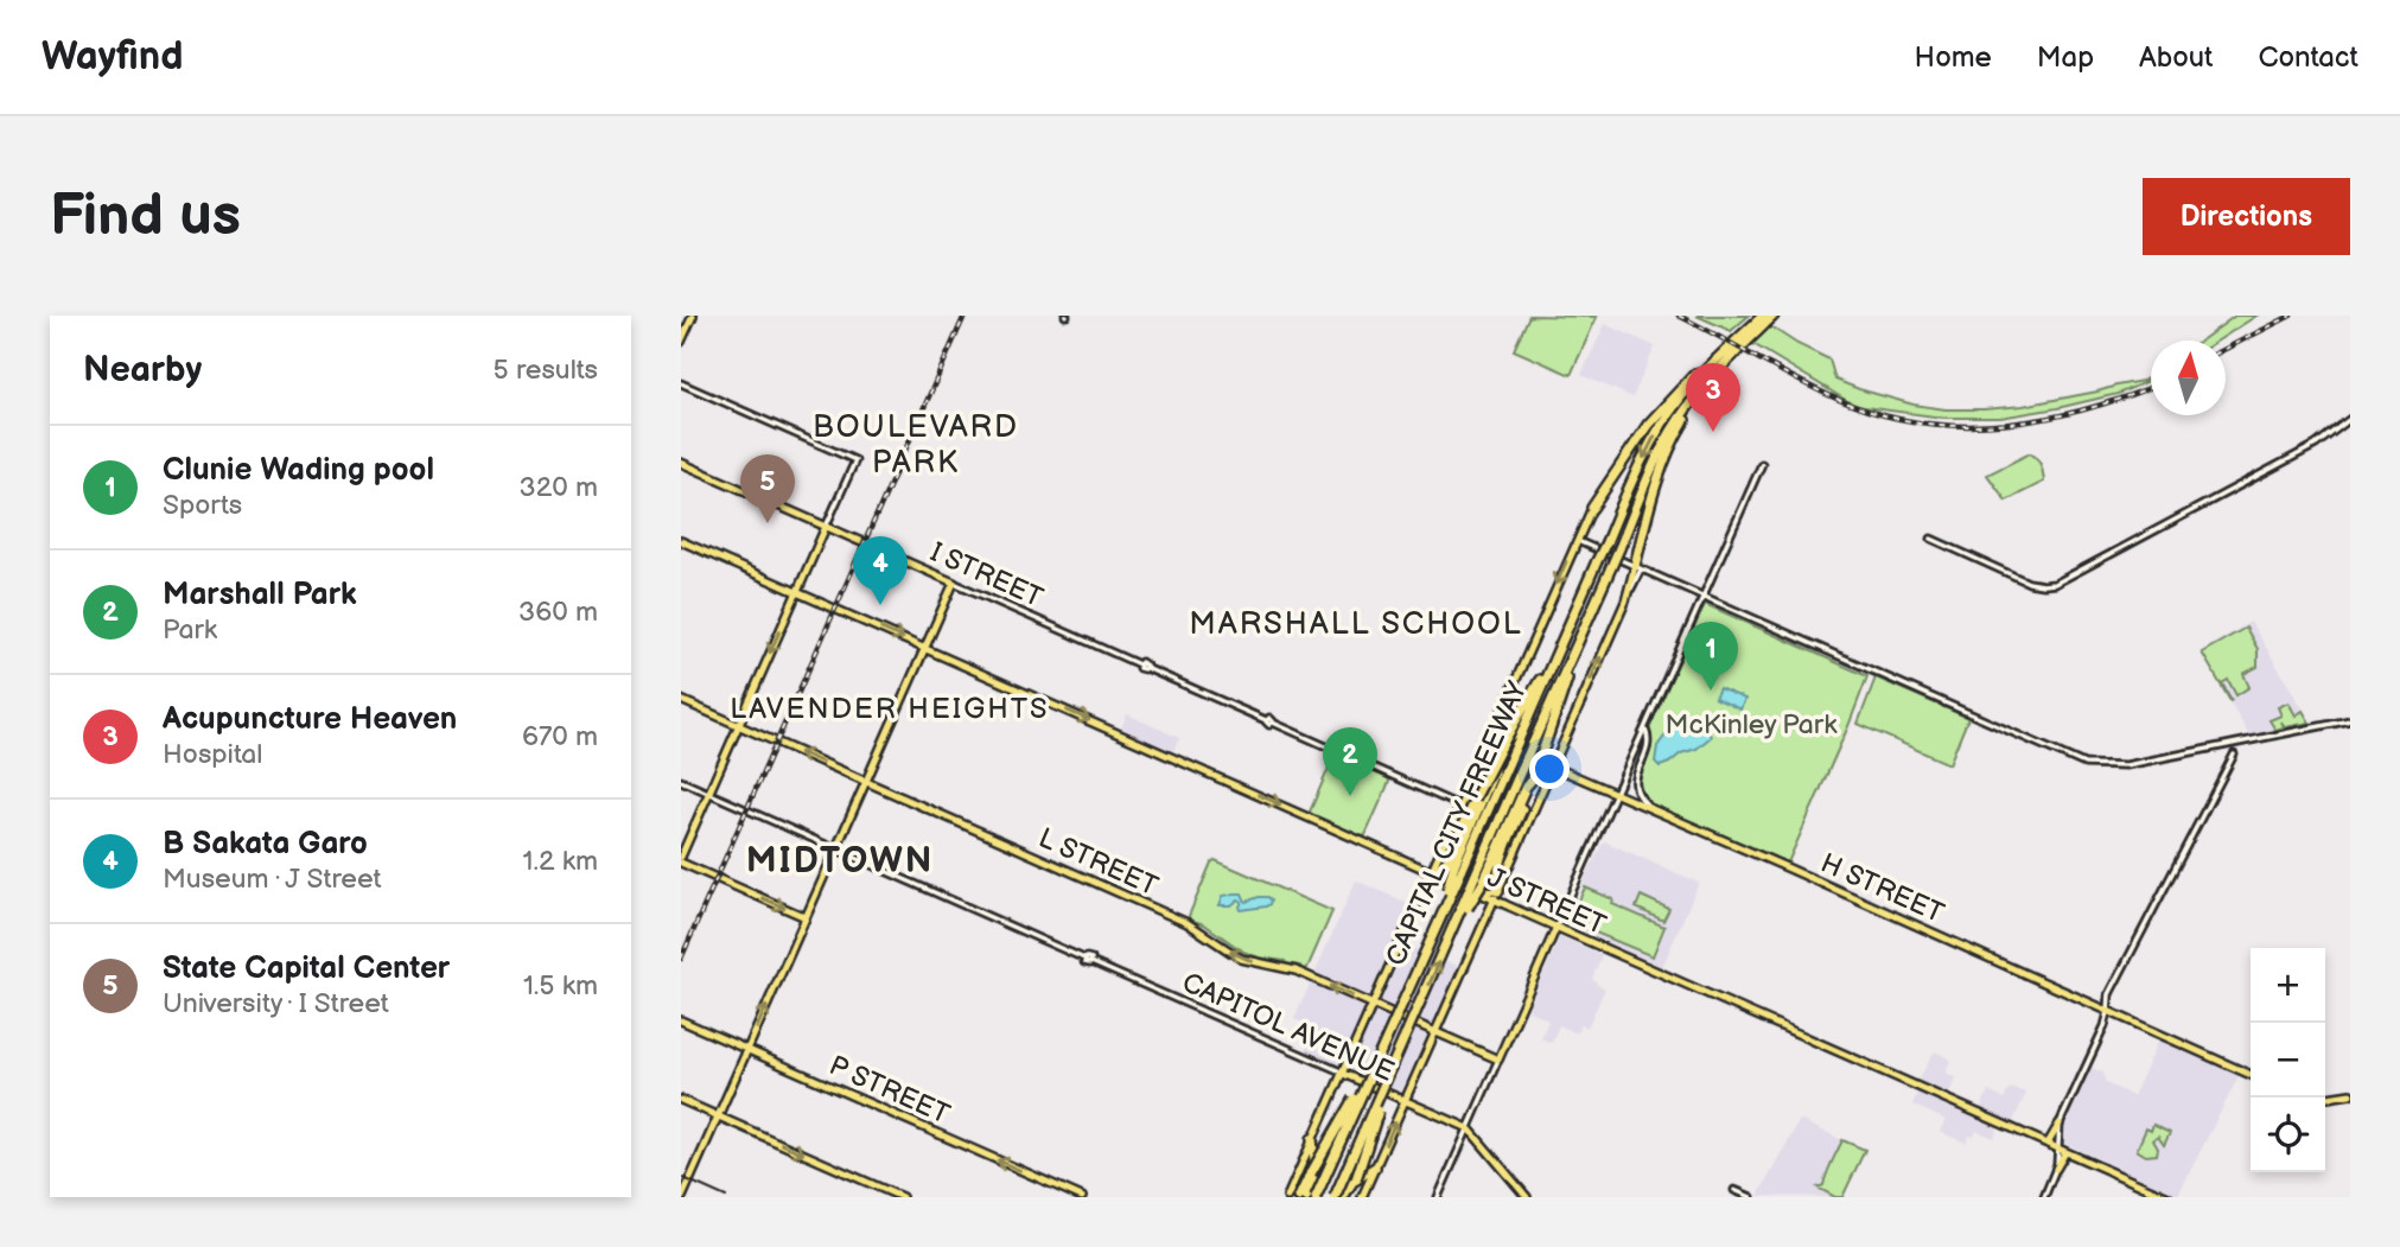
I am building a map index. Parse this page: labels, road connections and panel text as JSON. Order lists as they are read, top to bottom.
{
  "streets": {
    "highway": ["CAPITAL CITY FREEWAY"],
    "main road": [
      "I STREET",
      "L STREET",
      "H STREET",
      "J STREET",
      "CAPITOL AVENUE",
      "P STREET"
    ]
  },
  "one_way": ["L STREET", "J STREET", "P STREET"],
  "districts": [
    "BOULEVARD PARK",
    "MARSHALL SCHOOL",
    "LAVENDER HEIGHTS",
    "MIDTOWN"
  ],
  "parks": ["McKinley Park"],
  "north": "top",
  "page": {
    "header": "Wayfind",
    "nav": [
      "Home",
      "Map",
      "About",
      "Contact"
    ],
    "buttons": "Directions",
    "title": "Find us",
    "heading": ["Nearby", "5 results"],
    "pins": [
      "3",
      "5",
      "4",
      "1",
      "2"
    ],
    "list": [
      {
        "mark": "1",
        "name": "Clunie Wading pool",
        "note": "Sports",
        "value": "320 m"
      },
      {
        "mark": "2",
        "name": "Marshall Park",
        "note": "Park",
        "value": "360 m"
      },
      {
        "mark": "3",
        "name": "Acupuncture Heaven",
        "note": "Hospital",
        "value": "670 m"
      },
      {
        "mark": "4",
        "name": "B Sakata Garo",
        "note": "Museum · J Street",
        "value": "1.2 km"
      },
      {
        "mark": "5",
        "name": "State Capital Center",
        "note": "University · I Street",
        "value": "1.5 km"
      }
    ],
    "map_buttons": ["+", "−"]
  }
}
